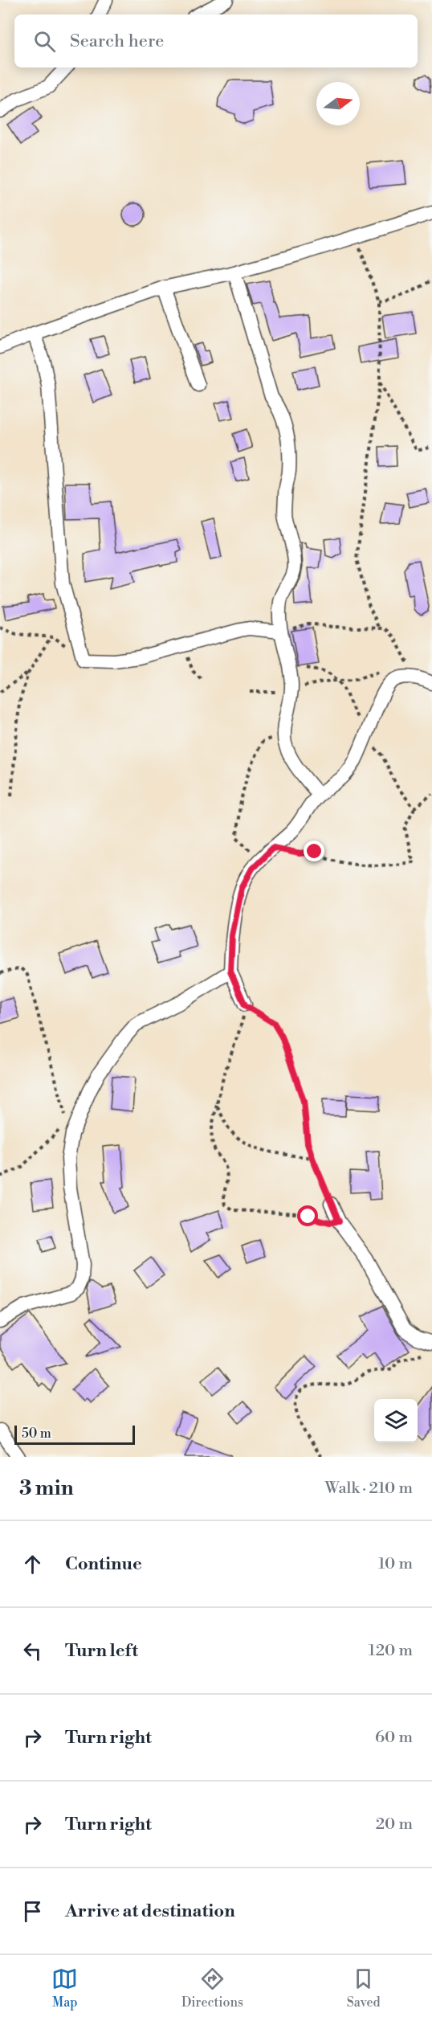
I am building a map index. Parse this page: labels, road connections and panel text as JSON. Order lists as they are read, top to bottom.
{
  "scale_bar": "50 m",
  "north": "right",
  "page": {
    "search": "Search here",
    "scale": "50 m",
    "heading": ["3 min", "Walk · 210 m"],
    "list": [
      ["Continue", "10 m"],
      ["Turn left", "120 m"],
      ["Turn right", "60 m"],
      ["Turn right", "20 m"],
      "Arrive at destination"
    ],
    "nav": ["Map", "Directions", "Saved"]
  }
}
